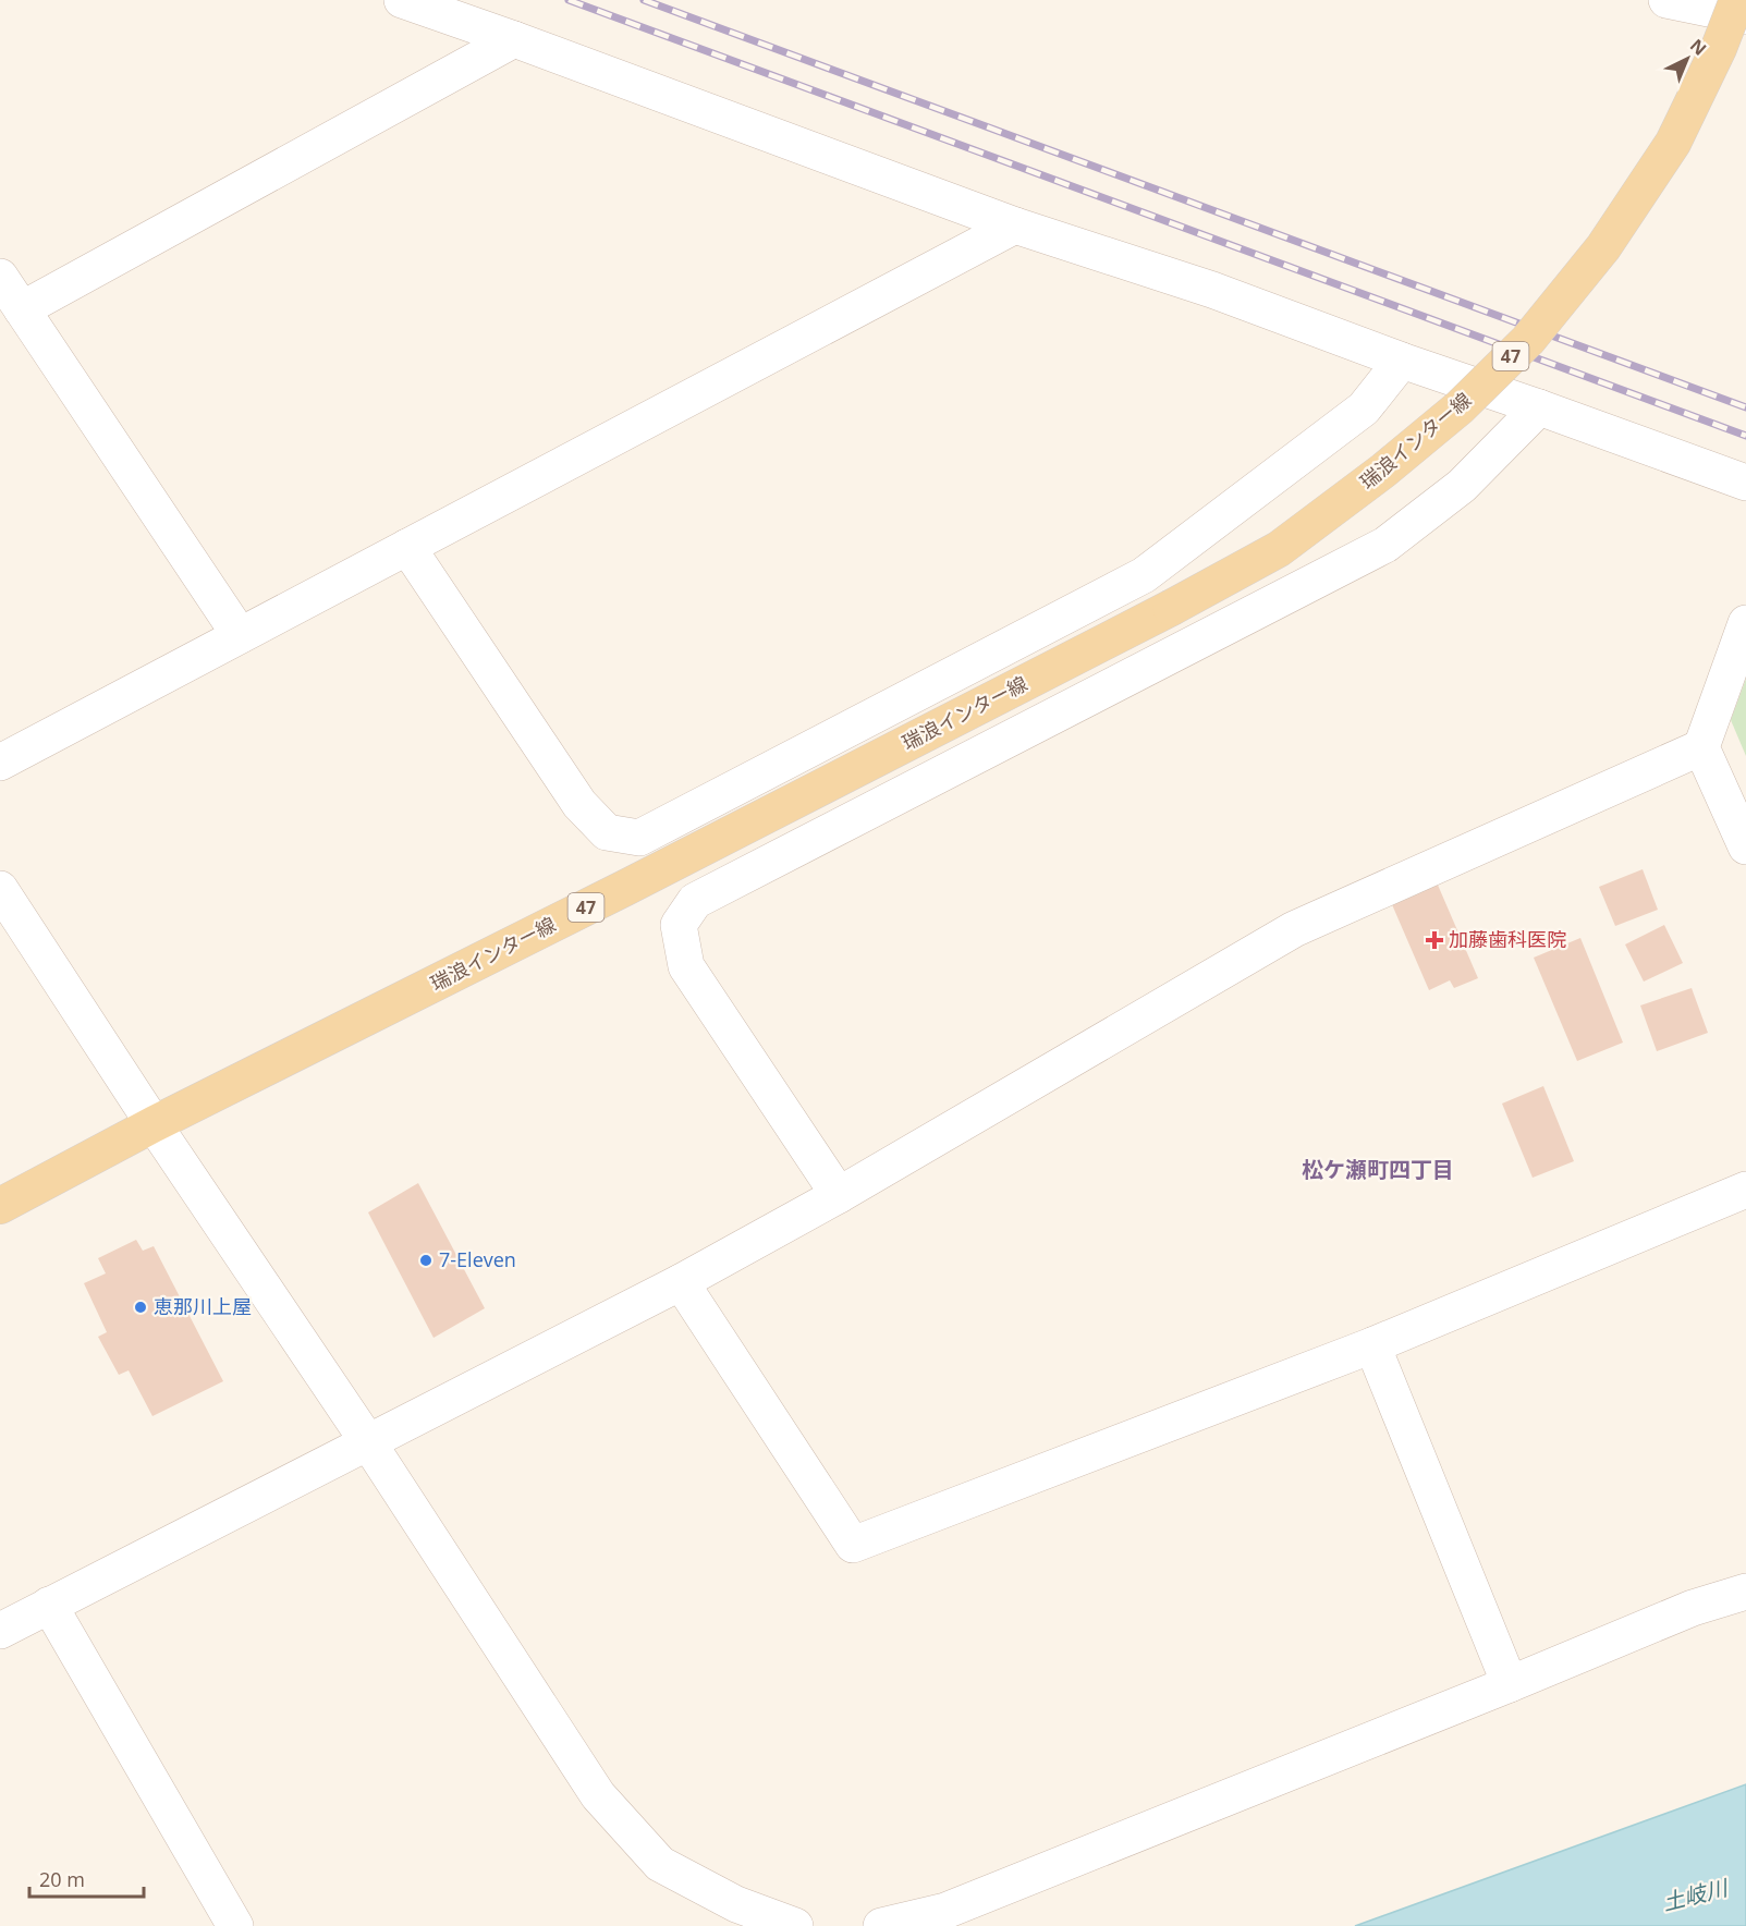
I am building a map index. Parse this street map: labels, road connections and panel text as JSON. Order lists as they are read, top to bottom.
{
  "streets": {
    "main road": ["47", "瑞浪インター線"]
  },
  "districts": ["松ケ瀬町四丁目"],
  "water": ["土岐川"],
  "places": {
    "health": ["加藤歯科医院"],
    "other": ["7-Eleven", "恵那川上屋"]
  },
  "scale_bar": "20 m",
  "north": "top right"
}
